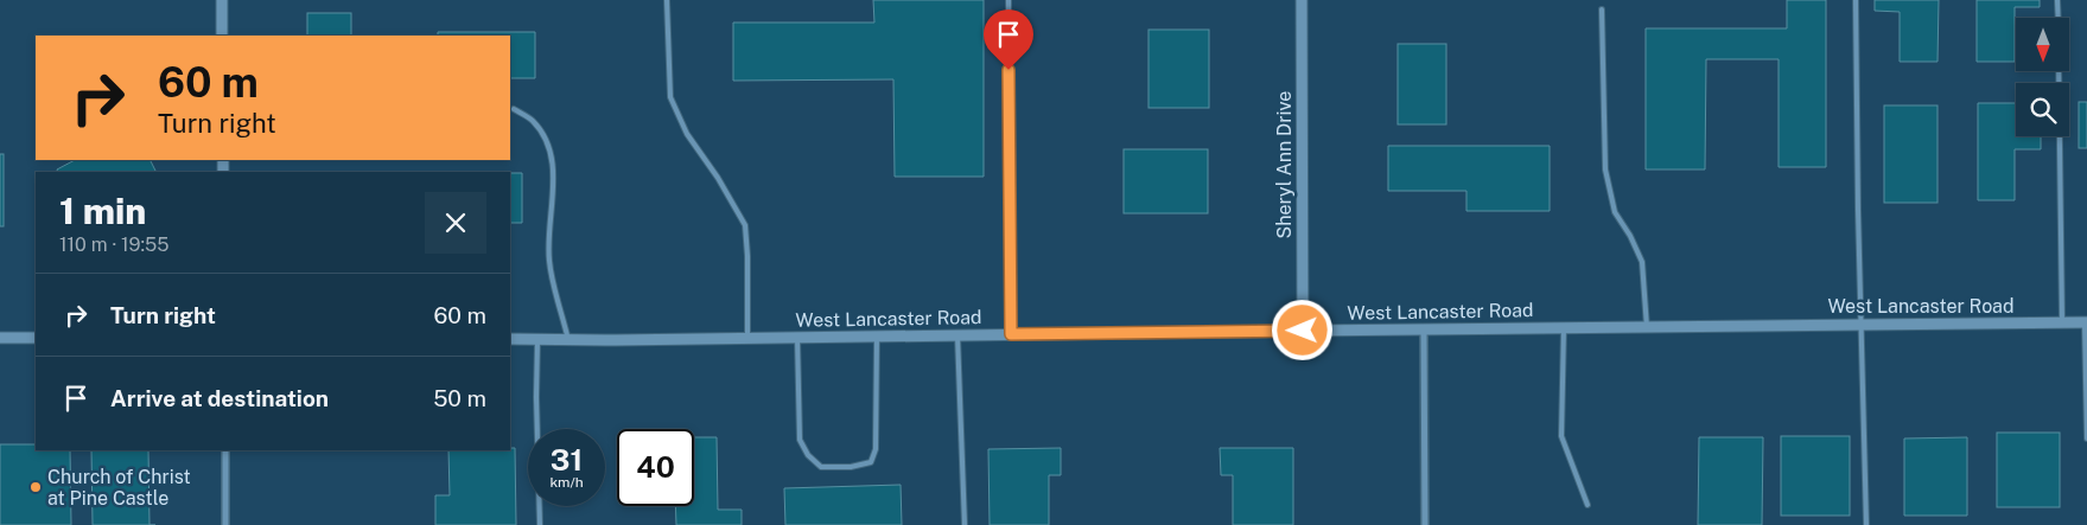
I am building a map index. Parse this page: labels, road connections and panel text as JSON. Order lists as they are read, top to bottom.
{
  "streets": {
    "street": ["Sheryl Ann Drive", "West Lancaster Road"]
  },
  "crossings": [
    ["Sheryl Ann Drive", "West Lancaster Road"]
  ],
  "places": ["Church of Christ at Pine Castle"],
  "north": "bottom",
  "page": {
    "turn": ["60 m", "Turn right"],
    "heading": ["1 min", "110 m · 19:55"],
    "list": [
      {
        "name": "Turn right",
        "value": "60 m"
      },
      {
        "name": "Arrive at destination",
        "value": "50 m"
      }
    ],
    "speed": "31 km/h",
    "limit": "40"
  }
}
